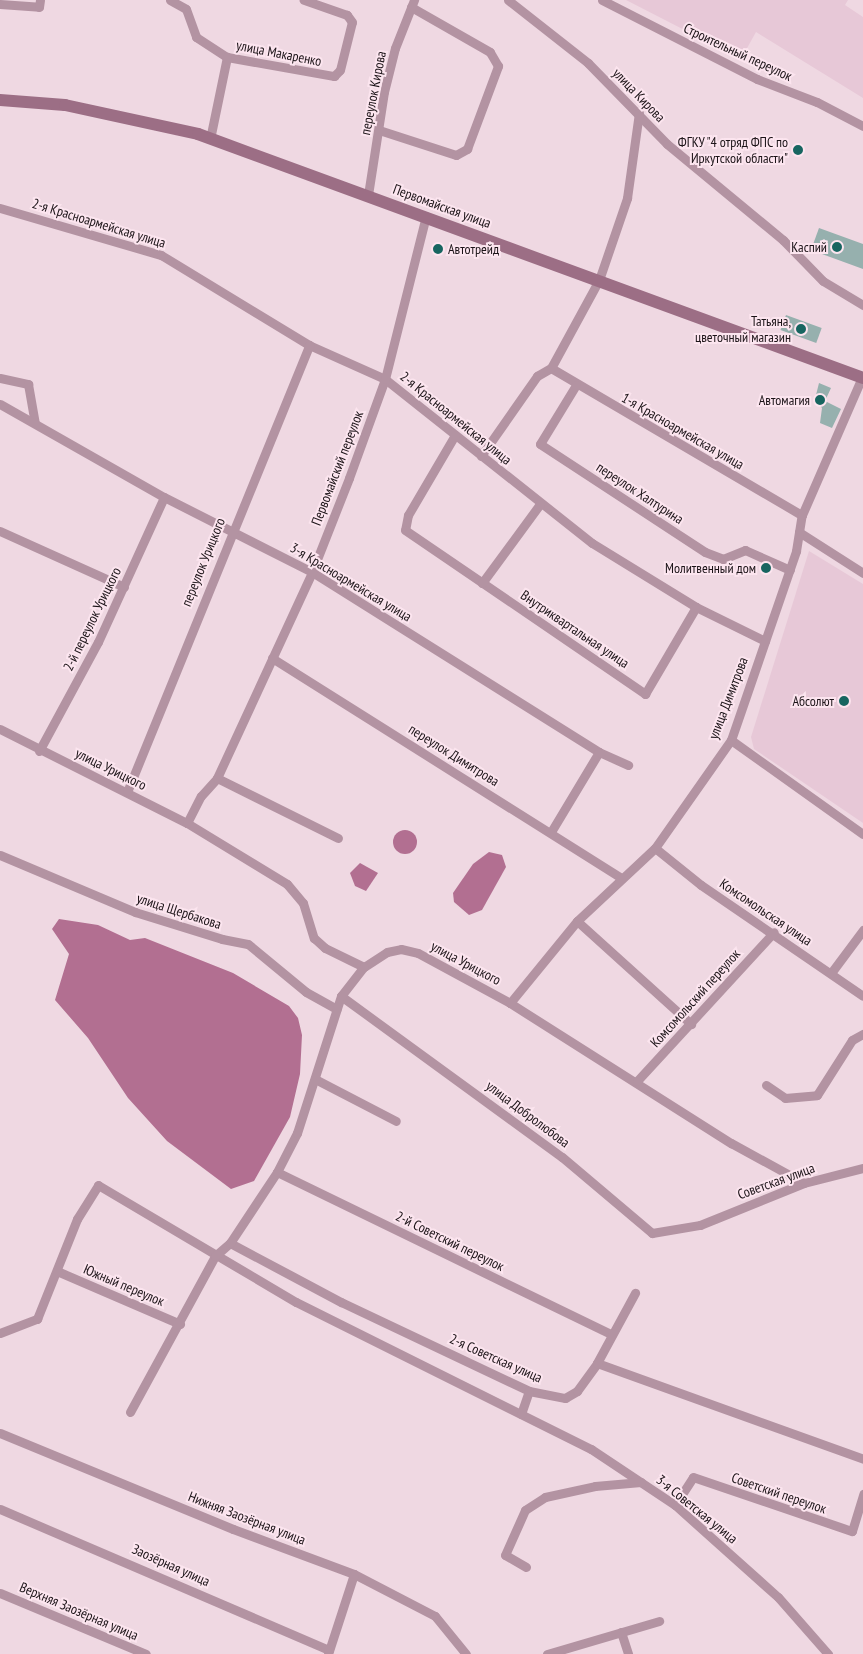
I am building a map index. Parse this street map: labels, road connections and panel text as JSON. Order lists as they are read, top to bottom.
{
  "streets": {
    "main road": ["Первомайская улица"],
    "street": [
      "Строительный переулок",
      "улица Макаренко",
      "переулок Кирова",
      "улица Кирова",
      "2-я Красноармейская улица",
      "1-я Красноармейская улица",
      "Первомайский переулок",
      "переулок Халтурина",
      "переулок Урицкого",
      "3-я Красноармейская улица",
      "2-й переулок Урицкого",
      "Внутриквартальная улица",
      "улица Димитрова",
      "переулок Димитрова",
      "улица Урицкого",
      "улица Щербакова",
      "Комсомольская улица",
      "Комсомольский переулок",
      "улица Добролюбова",
      "Советская улица",
      "2-й Советский переулок",
      "Южный переулок",
      "2-я Советская улица",
      "Советский переулок",
      "3-я Советская улица",
      "Нижняя Заозёрная улица",
      "Заозёрная улица",
      "Верхняя Заозёрная улица"
    ]
  },
  "crossings": [
    ["улица Макаренко", "Первомайская улица"],
    ["переулок Кирова", "Первомайская улица"],
    ["Первомайская улица", "Первомайский переулок"],
    ["Первомайская улица", "улица Димитрова"],
    ["2-я Красноармейская улица", "Первомайский переулок"],
    ["2-я Красноармейская улица", "переулок Урицкого"],
    ["2-я Красноармейская улица", "Внутриквартальная улица"],
    ["2-я Красноармейская улица", "улица Димитрова"],
    ["1-я Красноармейская улица", "переулок Халтурина"],
    ["1-я Красноармейская улица", "улица Димитрова"],
    ["Первомайский переулок", "3-я Красноармейская улица"],
    ["Первомайский переулок", "переулок Димитрова"],
    ["Первомайский переулок", "улица Урицкого"],
    ["переулок Халтурина", "улица Димитрова"],
    ["переулок Урицкого", "3-я Красноармейская улица"],
    ["переулок Урицкого", "улица Урицкого"],
    ["3-я Красноармейская улица", "2-й переулок Урицкого"],
    ["2-й переулок Урицкого", "улица Урицкого"],
    ["улица Димитрова", "переулок Димитрова"],
    ["улица Димитрова", "улица Урицкого"],
    ["улица Димитрова", "Комсомольская улица"],
    ["улица Урицкого", "Комсомольский переулок"],
    ["улица Урицкого", "Советская улица"],
    ["Комсомольская улица", "Комсомольский переулок"],
    ["улица Добролюбова", "Советская улица"],
    ["2-й Советский переулок", "2-я Советская улица"],
    ["Советский переулок", "3-я Советская улица"]
  ],
  "places": [
    "ФГКУ \"4 отряд ФПС по Иркутской области\"",
    "Каспий",
    "Автотрейд",
    "Татьяна, цветочный магазин",
    "Автомагия",
    "Молитвенный дом",
    "Абсолют"
  ]
}
